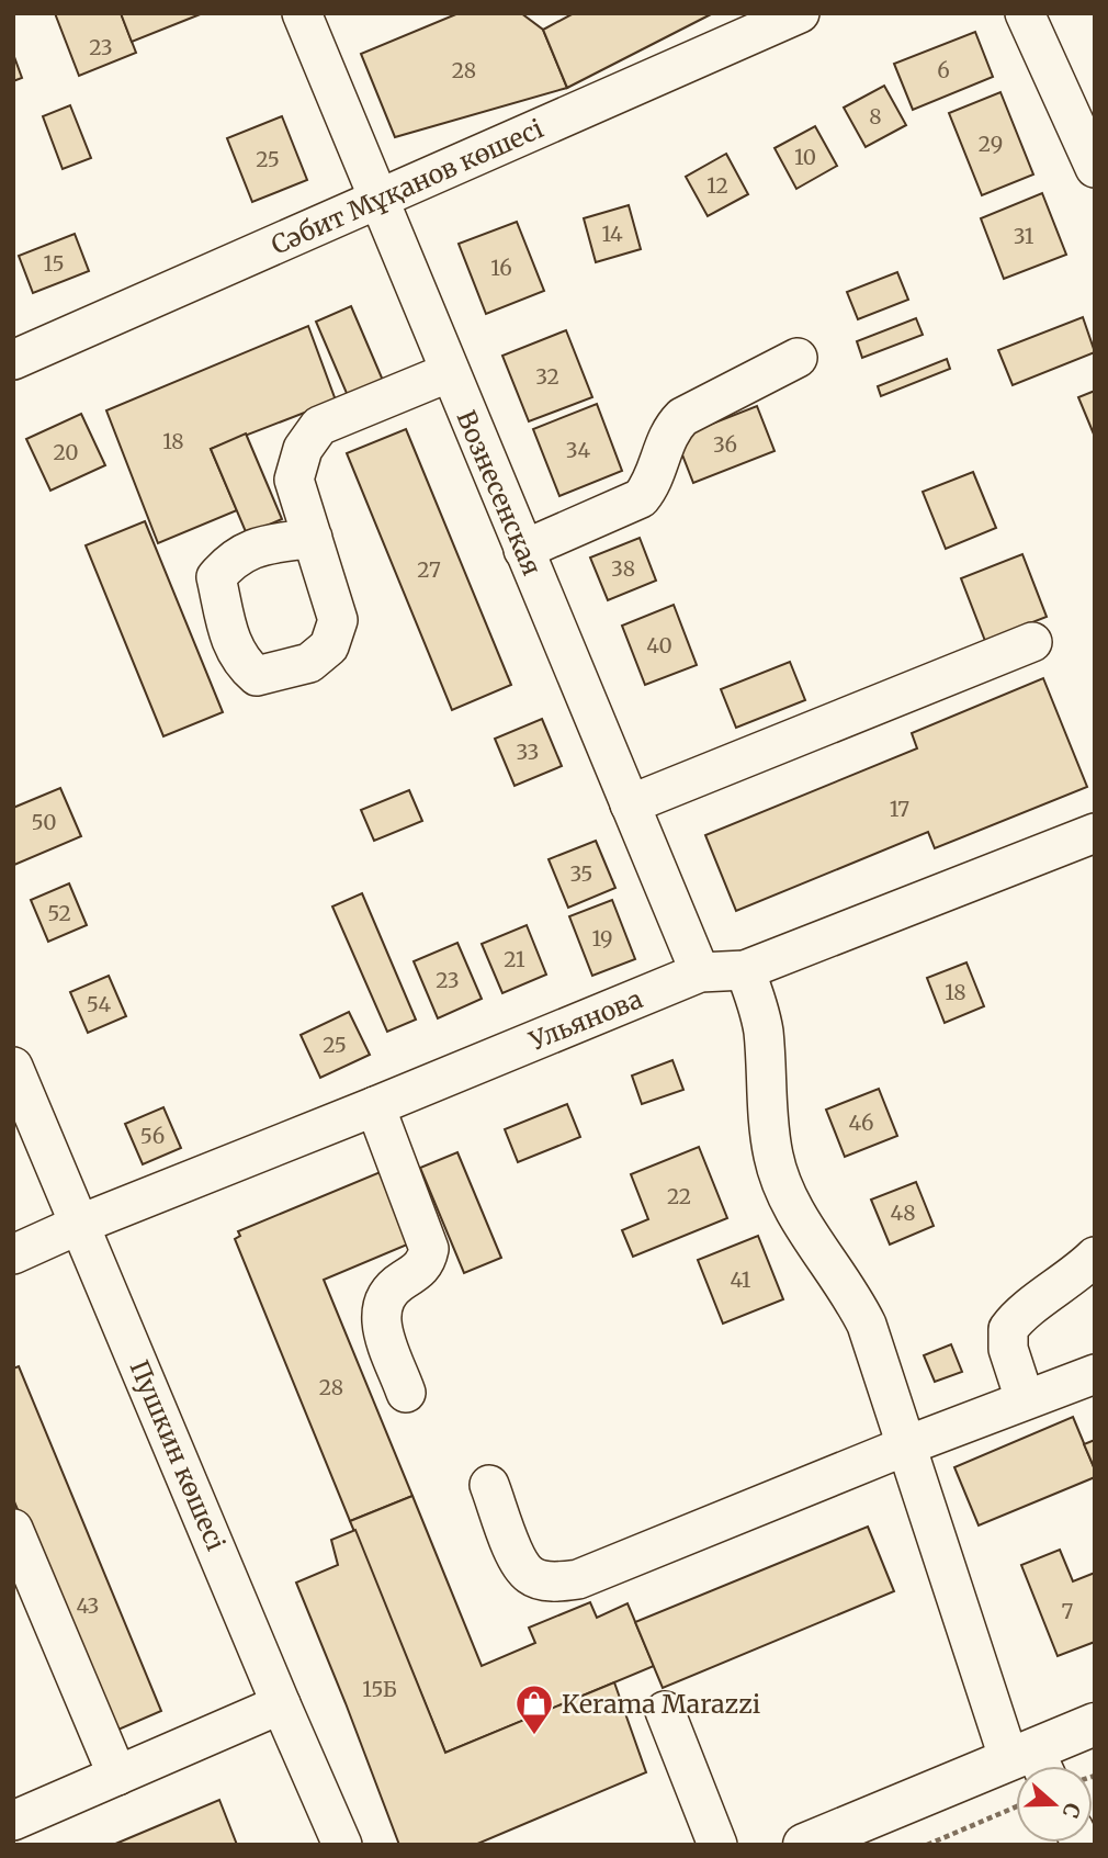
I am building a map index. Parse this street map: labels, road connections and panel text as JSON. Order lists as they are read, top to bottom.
{
  "streets": {
    "street": [
      "Сәбит Мұқанов көшесі",
      "Вознесенская",
      "Ульянова",
      "Пушкин көшесі"
    ]
  },
  "crossings": [
    ["Сәбит Мұқанов көшесі", "Вознесенская"],
    ["Вознесенская", "Ульянова"],
    ["Ульянова", "Пушкин көшесі"]
  ],
  "places": {
    "shop": ["Kerama Marazzi"]
  },
  "house_numbers": [
    "23",
    "28",
    "6",
    "8",
    "29",
    "10",
    "25",
    "12",
    "14",
    "31",
    "15",
    "16",
    "32",
    "18",
    "36",
    "34",
    "20",
    "38",
    "27",
    "40",
    "33",
    "17",
    "50",
    "35",
    "52",
    "19",
    "21",
    "23",
    "18",
    "54",
    "25",
    "46",
    "56",
    "22",
    "48",
    "41",
    "28",
    "43",
    "7",
    "15Б"
  ],
  "north": "right"
}
